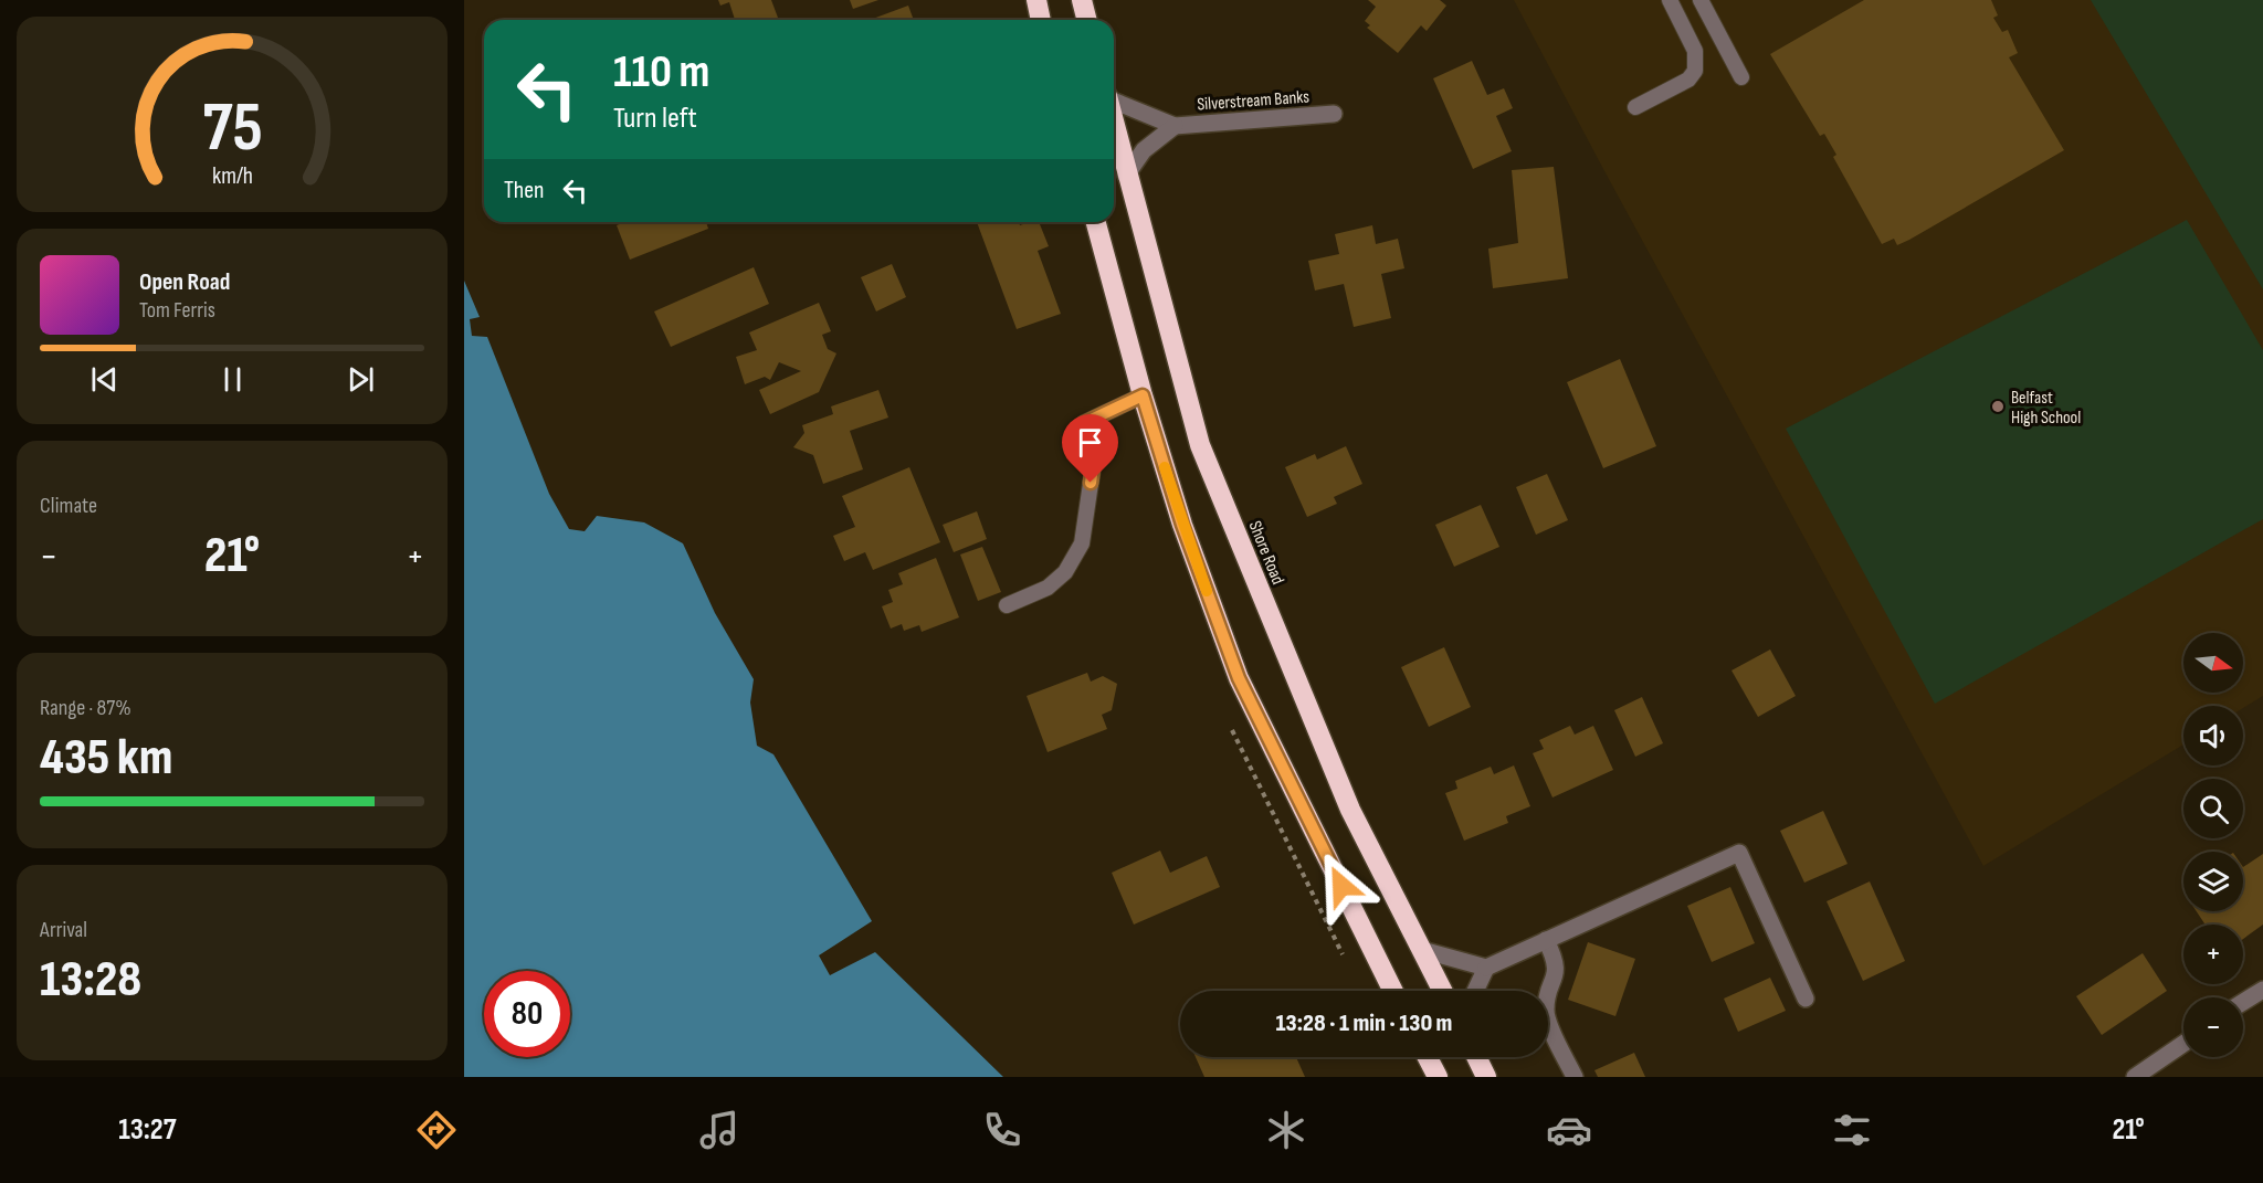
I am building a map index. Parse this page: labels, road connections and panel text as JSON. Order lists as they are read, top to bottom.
{
  "streets": {
    "highway": ["Shore Road"],
    "street": ["Silverstream Banks"]
  },
  "crossings": [
    ["Silverstream Banks", "Shore Road"]
  ],
  "places": ["Belfast High School"],
  "north": "right",
  "page": {
    "turn": ["110 m", "Turn left"],
    "then": "Then",
    "song": ["Open Road", "Tom Ferris"],
    "tile": [
      "Climate",
      ["Range · 87%", "435 km"],
      ["Arrival", "13:28"]
    ],
    "heat": ["−", "21°", "+"],
    "map_buttons": ["+", "−"],
    "limit": "80",
    "trip": "13:28 · 1 min · 130 m",
    "tabs": ["13:27", "21°"],
    "gauge": ["75", "km/h"]
  }
}
